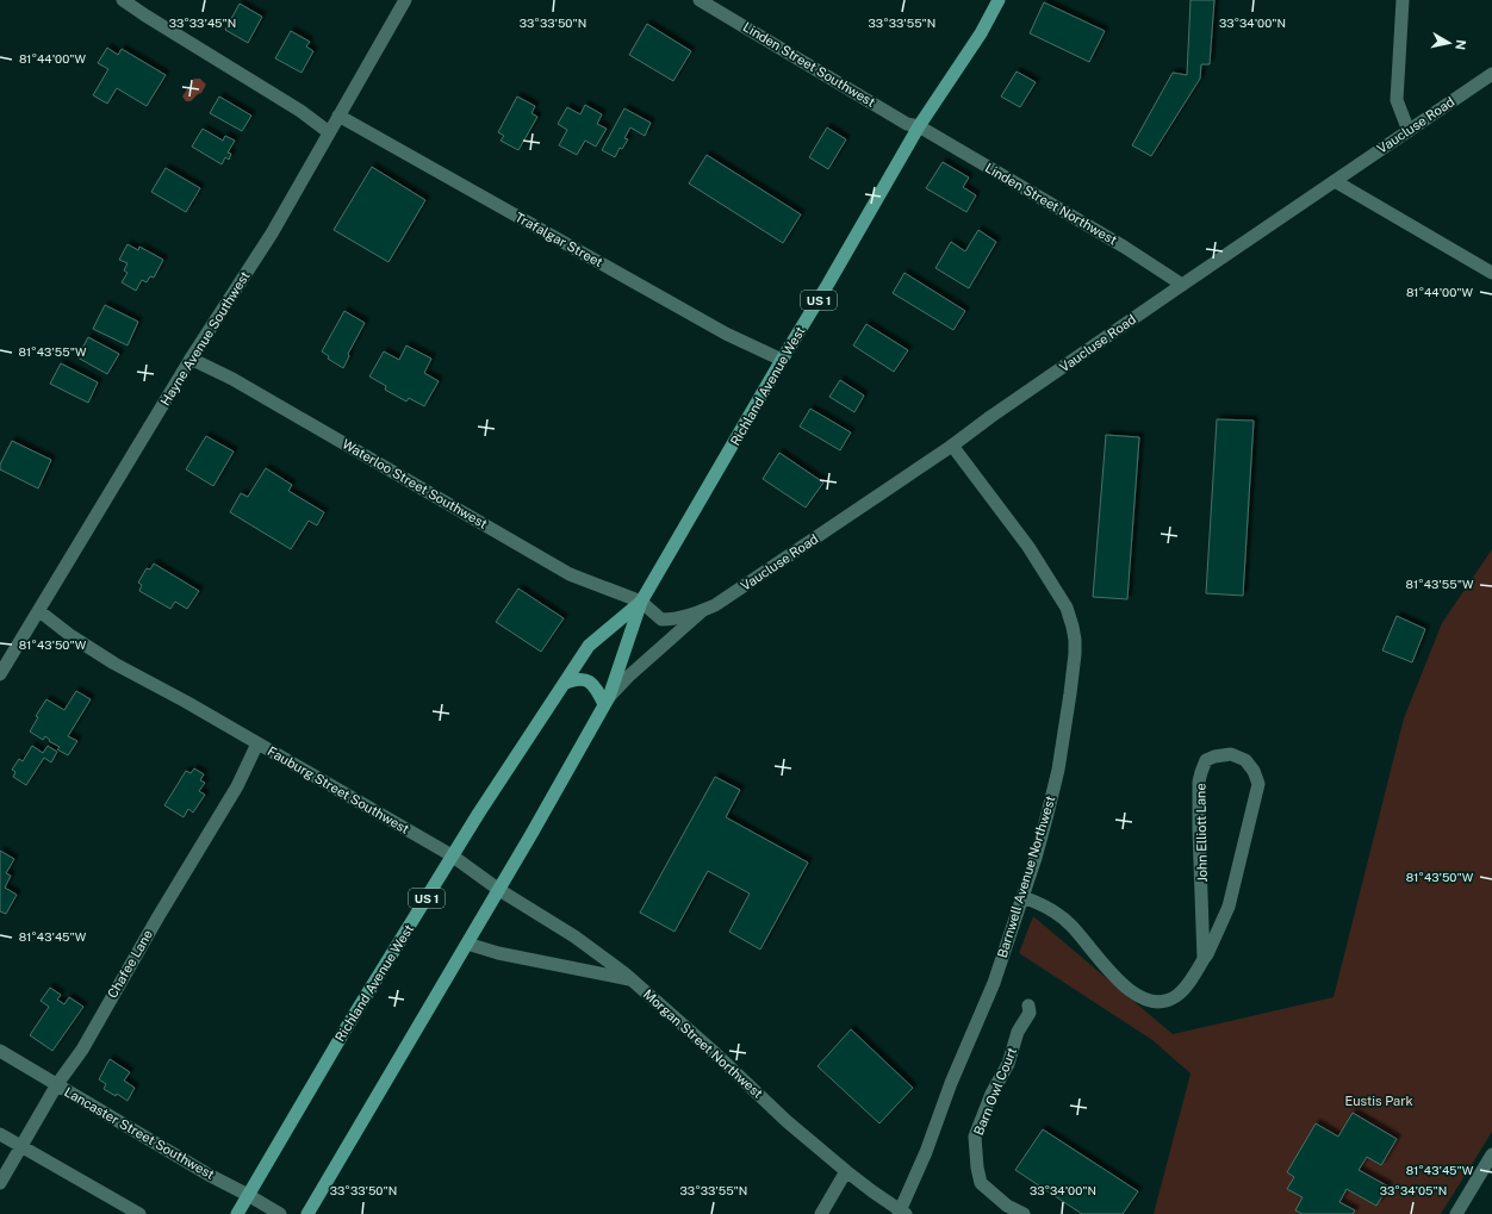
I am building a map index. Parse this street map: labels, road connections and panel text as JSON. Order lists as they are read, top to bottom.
{
  "streets": {
    "main road": ["US 1", "Richland Avenue West"],
    "street": [
      "Linden Street Southwest",
      "Vaucluse Road",
      "Linden Street Northwest",
      "Trafalgar Street",
      "Hayne Avenue Southwest",
      "Waterloo Street Southwest",
      "Fauburg Street Southwest",
      "John Elliott Lane",
      "Barnwell Avenue Northwest",
      "Chafee Lane",
      "Morgan Street Northwest",
      "Barn Owl Court",
      "Lancaster Street Southwest"
    ]
  },
  "crossings": [
    ["Linden Street Southwest", "Linden Street Northwest"],
    ["Linden Street Southwest", "Richland Avenue West"],
    ["Vaucluse Road", "Linden Street Northwest"],
    ["Vaucluse Road", "Barnwell Avenue Northwest"],
    ["Linden Street Northwest", "Richland Avenue West"],
    ["Trafalgar Street", "Hayne Avenue Southwest"],
    ["Trafalgar Street", "Richland Avenue West"],
    ["Hayne Avenue Southwest", "Waterloo Street Southwest"],
    ["Hayne Avenue Southwest", "Fauburg Street Southwest"],
    ["Richland Avenue West", "Waterloo Street Southwest"],
    ["Richland Avenue West", "Fauburg Street Southwest"],
    ["Richland Avenue West", "Morgan Street Northwest"],
    ["Richland Avenue West", "Lancaster Street Southwest"],
    ["Fauburg Street Southwest", "Chafee Lane"],
    ["Fauburg Street Southwest", "Morgan Street Northwest"],
    ["John Elliott Lane", "Barnwell Avenue Northwest"],
    ["Barnwell Avenue Northwest", "Morgan Street Northwest"],
    ["Chafee Lane", "Lancaster Street Southwest"]
  ],
  "parks": ["Eustis Park"],
  "north": "right",
  "coordinates": [
    "33°33'45\"N",
    "33°33'50\"N",
    "33°33'55\"N",
    "33°34'00\"N",
    "81°44'00\"W",
    "81°43'55\"W",
    "81°43'50\"W",
    "81°43'45\"W",
    "33°34'05\"N"
  ]
}
